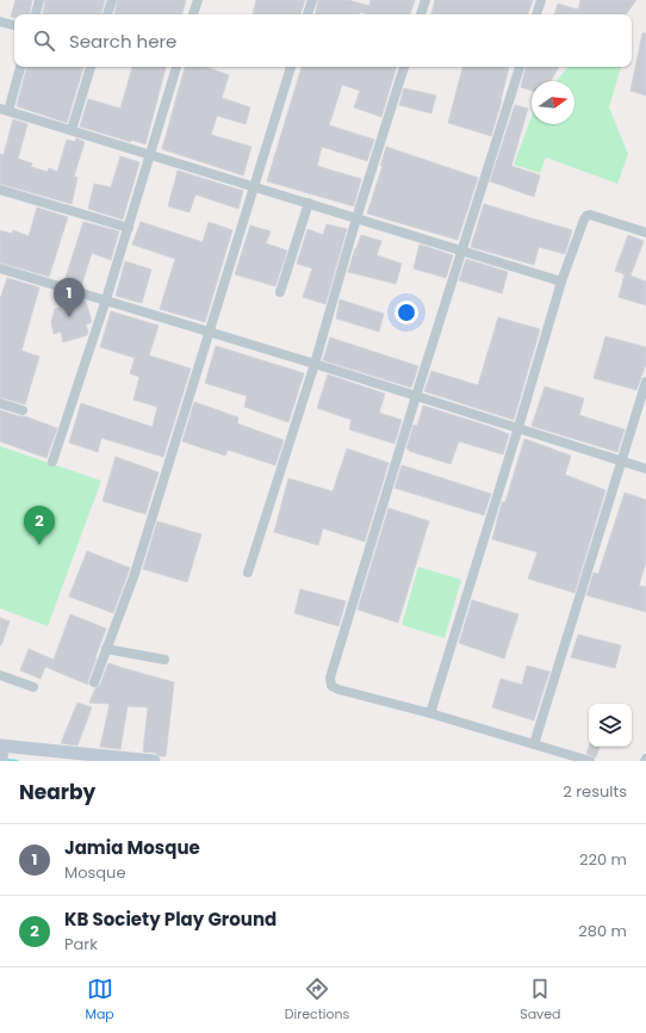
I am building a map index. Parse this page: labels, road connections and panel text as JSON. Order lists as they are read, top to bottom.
{
  "north": "right",
  "page": {
    "search": "Search here",
    "pins": ["1", "2"],
    "heading": ["Nearby", "2 results"],
    "list": [
      {
        "mark": "1",
        "name": "Jamia Mosque",
        "note": "Mosque",
        "value": "220 m"
      },
      {
        "mark": "2",
        "name": "KB Society Play Ground",
        "note": "Park",
        "value": "280 m"
      }
    ],
    "nav": ["Map", "Directions", "Saved"]
  }
}
